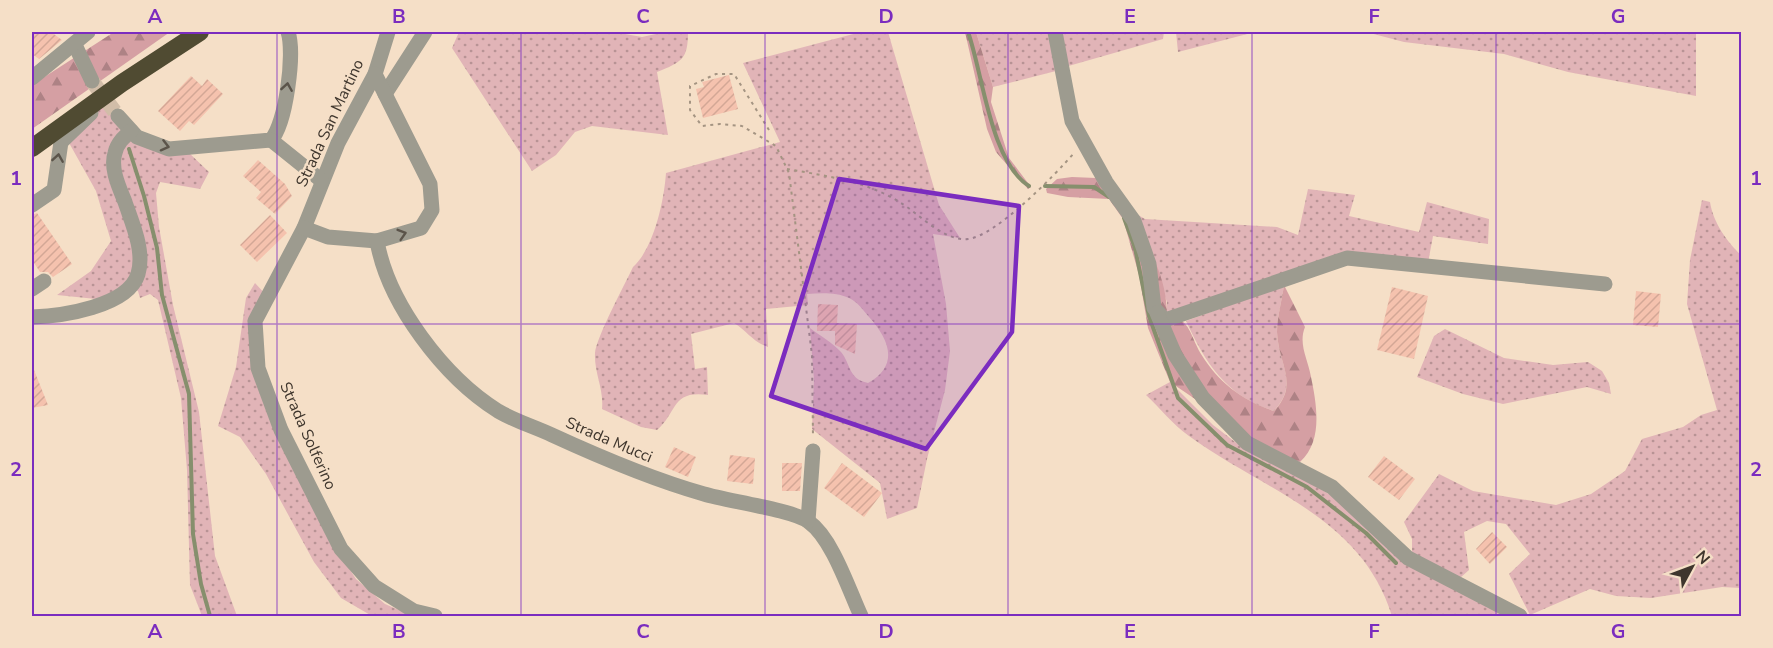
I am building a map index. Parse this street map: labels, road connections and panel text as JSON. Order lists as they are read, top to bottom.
{
  "streets": {
    "street": ["Strada San Martino", "Strada Solferino", "Strada Mucci"]
  },
  "crossings": [
    ["Strada San Martino", "Strada Solferino"]
  ],
  "north": "top right",
  "grid": {
    "columns": [
      "A",
      "B",
      "C",
      "D",
      "E",
      "F",
      "G"
    ],
    "rows": ["1", "2"]
  }
}
